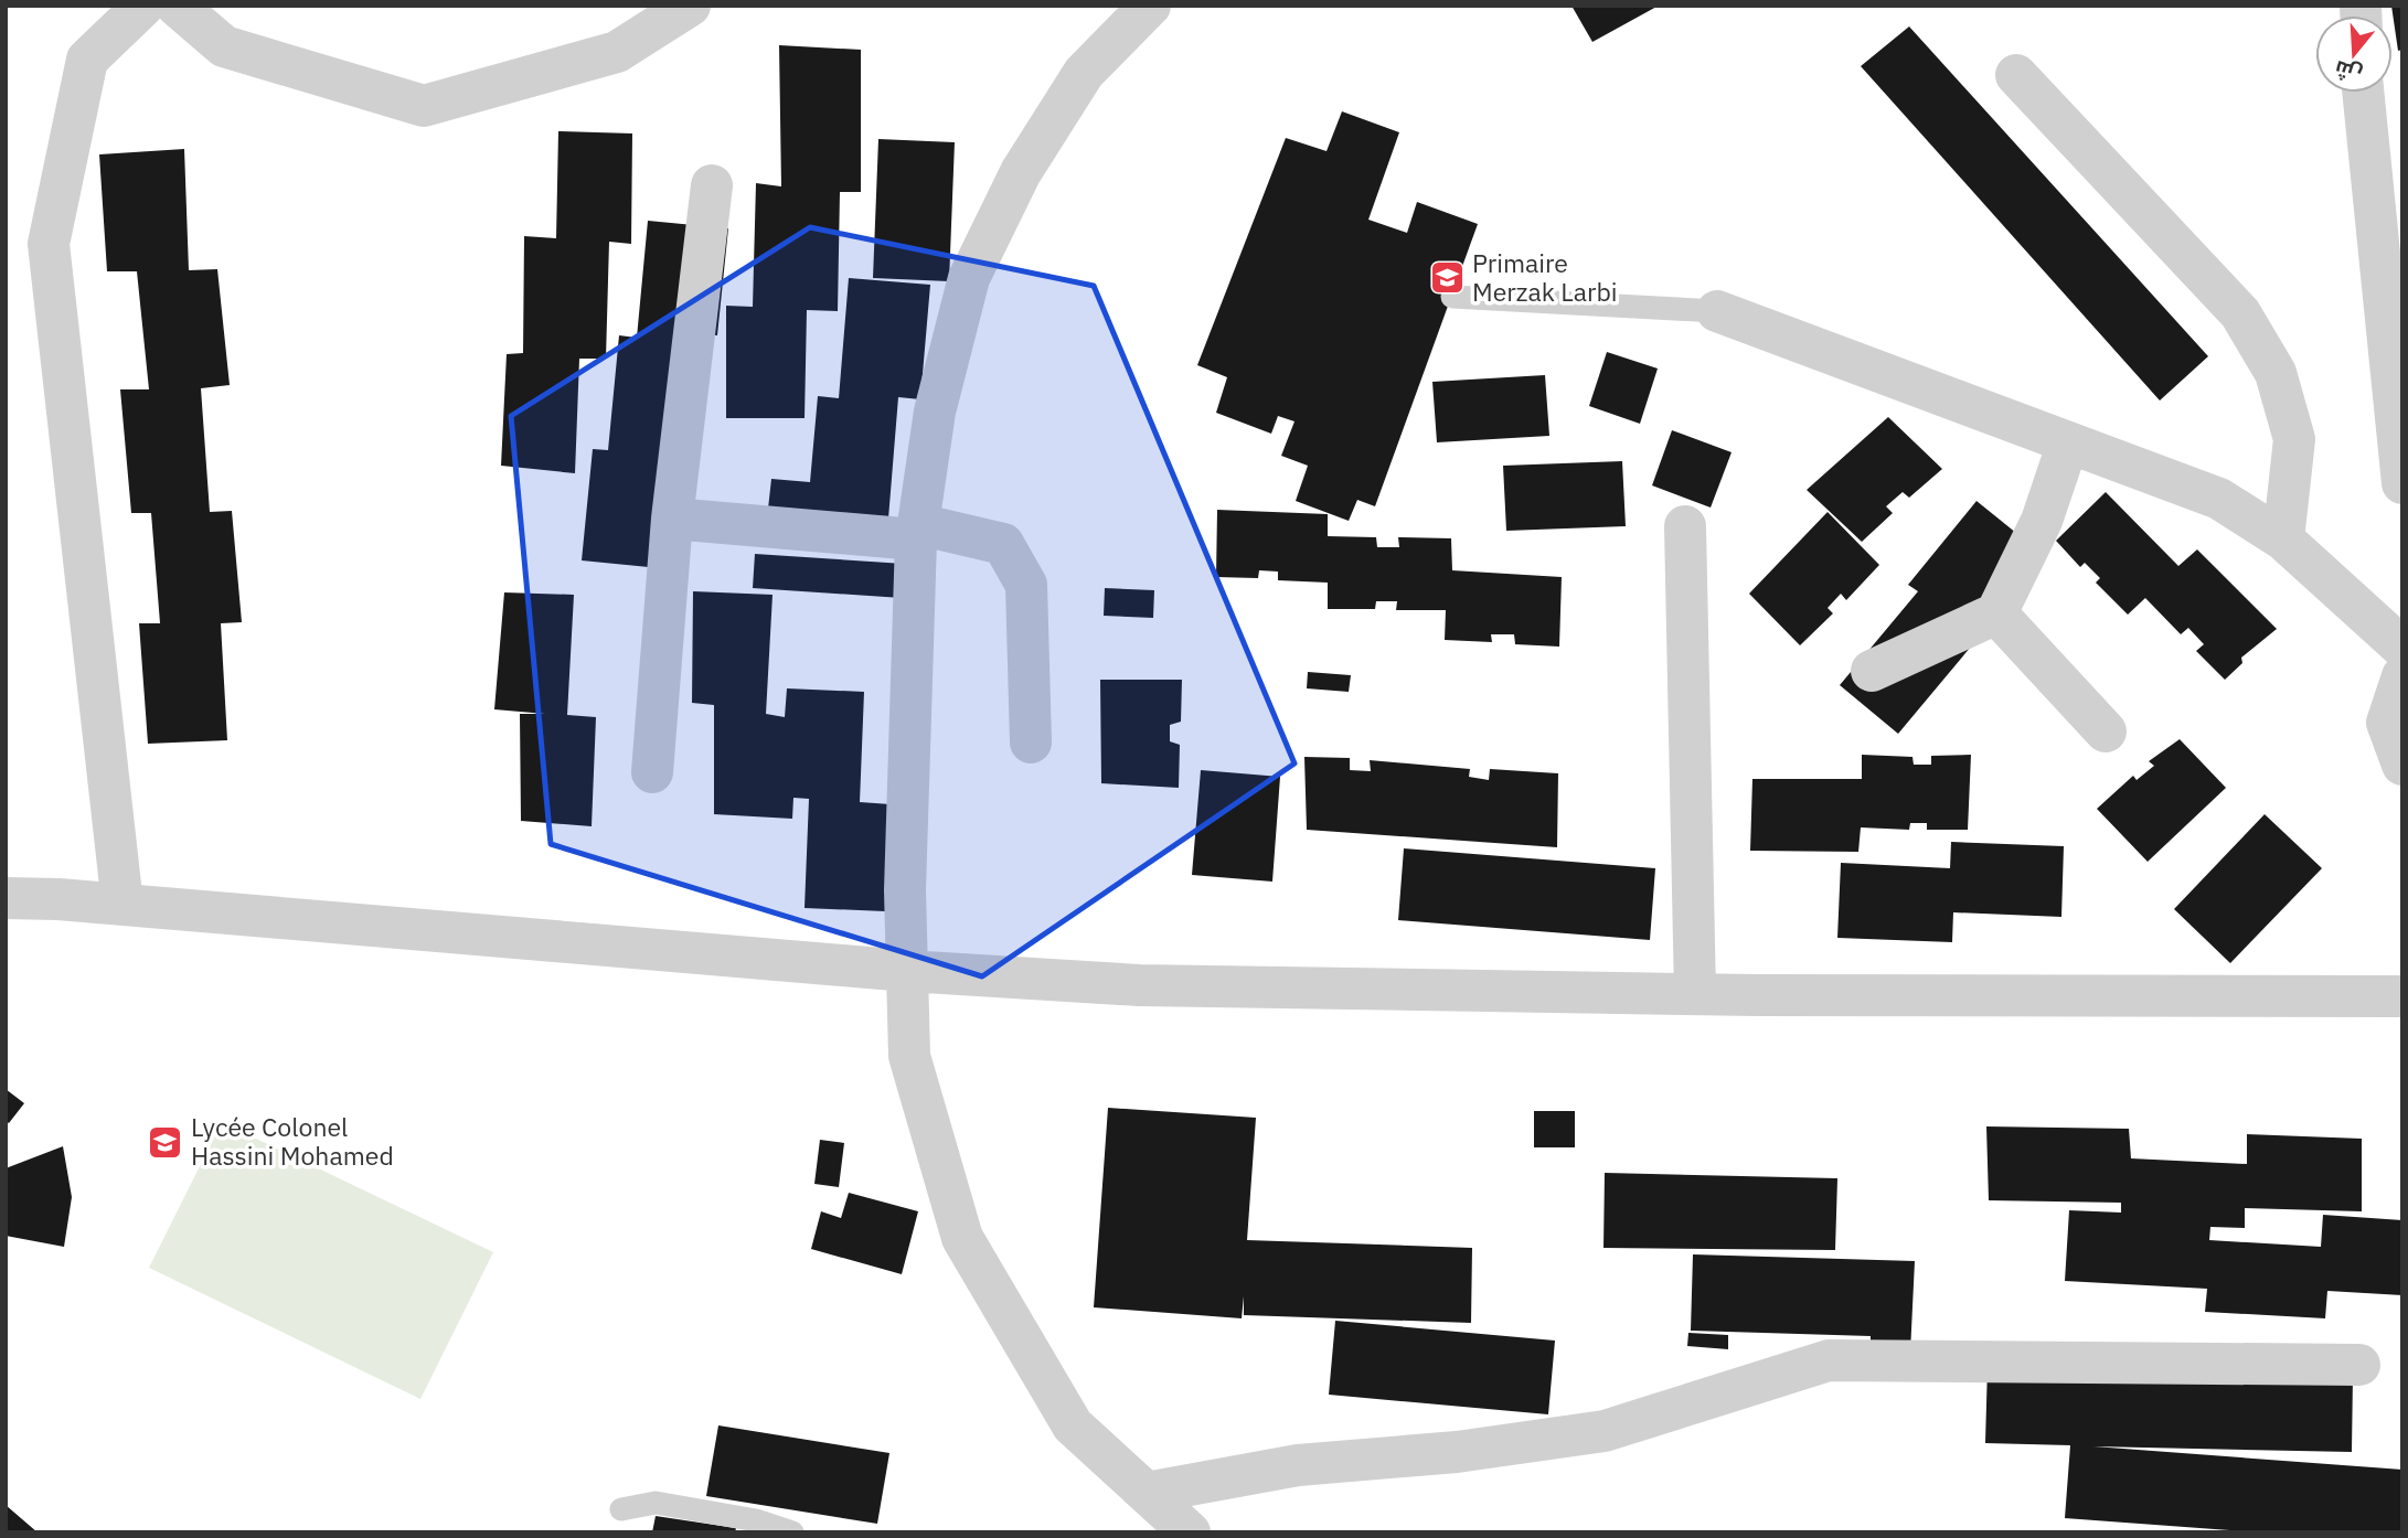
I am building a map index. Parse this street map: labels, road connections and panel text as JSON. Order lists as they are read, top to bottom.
{
  "places": {
    "school or university": ["Primaire Merzak Larbi", "Lycée Colonel Hassini Mohamed"]
  },
  "north": "bottom"
}
